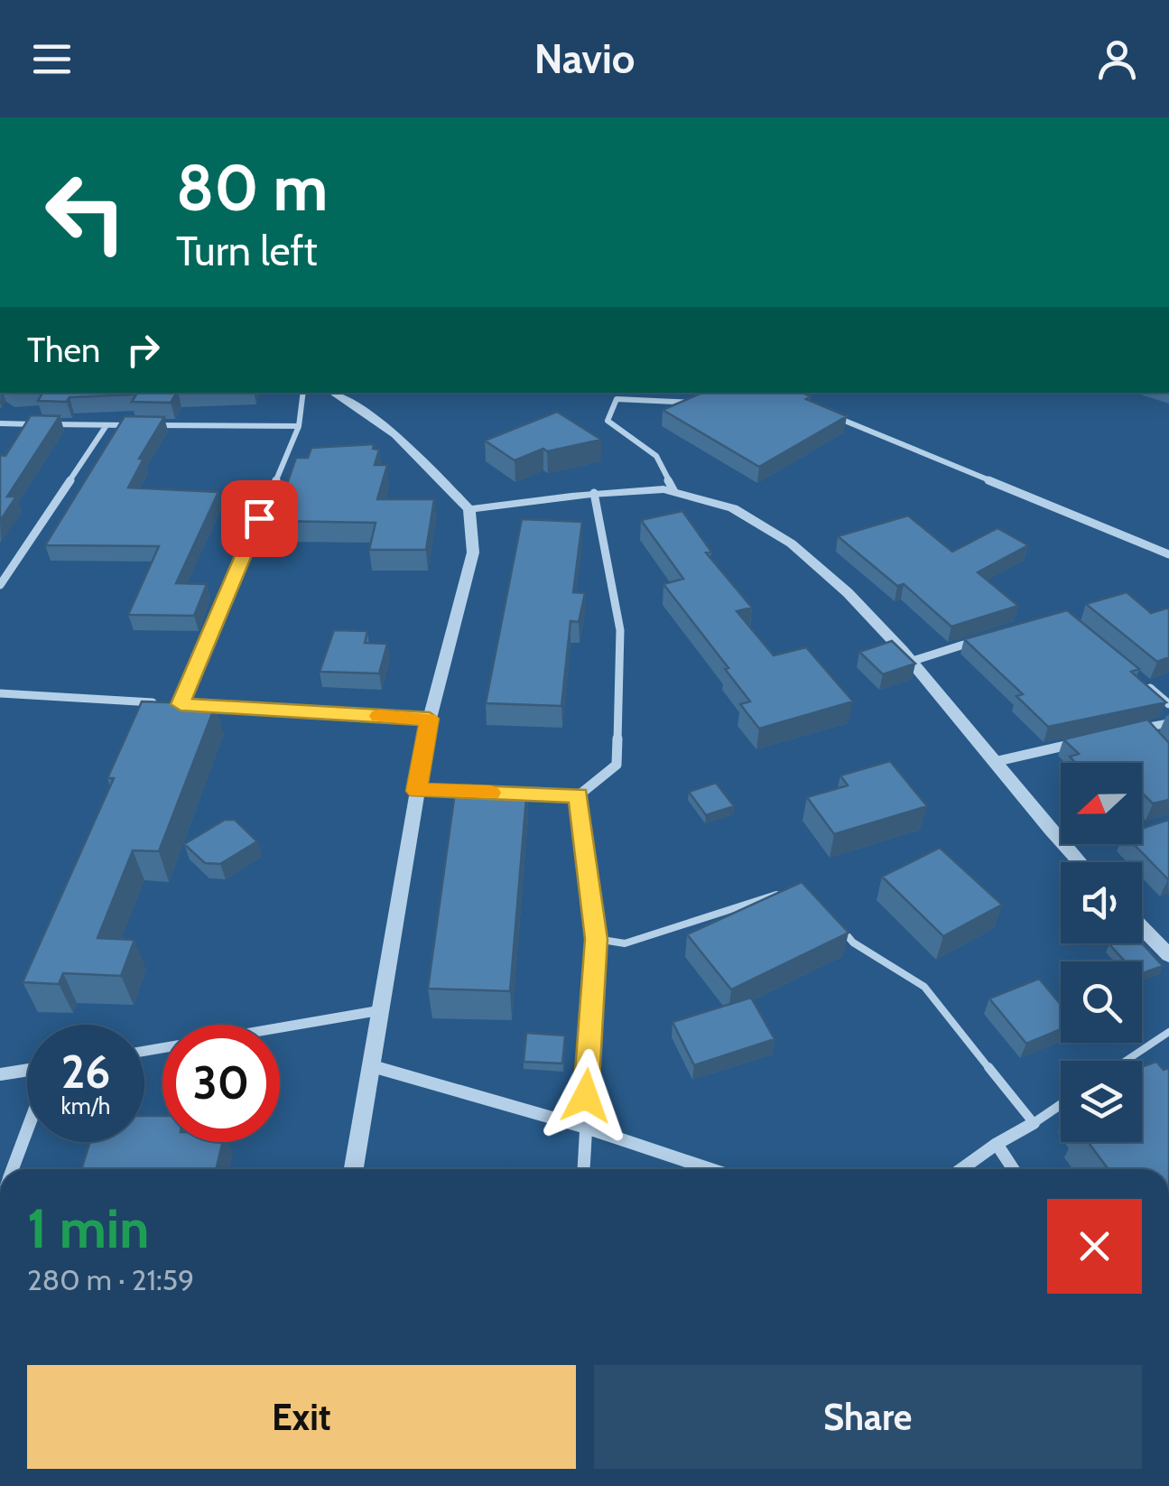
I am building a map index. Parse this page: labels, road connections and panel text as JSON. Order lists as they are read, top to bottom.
{
  "north": "left",
  "page": {
    "header": "Navio",
    "turn": ["80 m", "Turn left"],
    "then": "Then",
    "speed": "26 km/h",
    "limit": "30",
    "heading": ["1 min", "280 m · 21:59"],
    "buttons": ["Exit", "Share"]
  }
}
